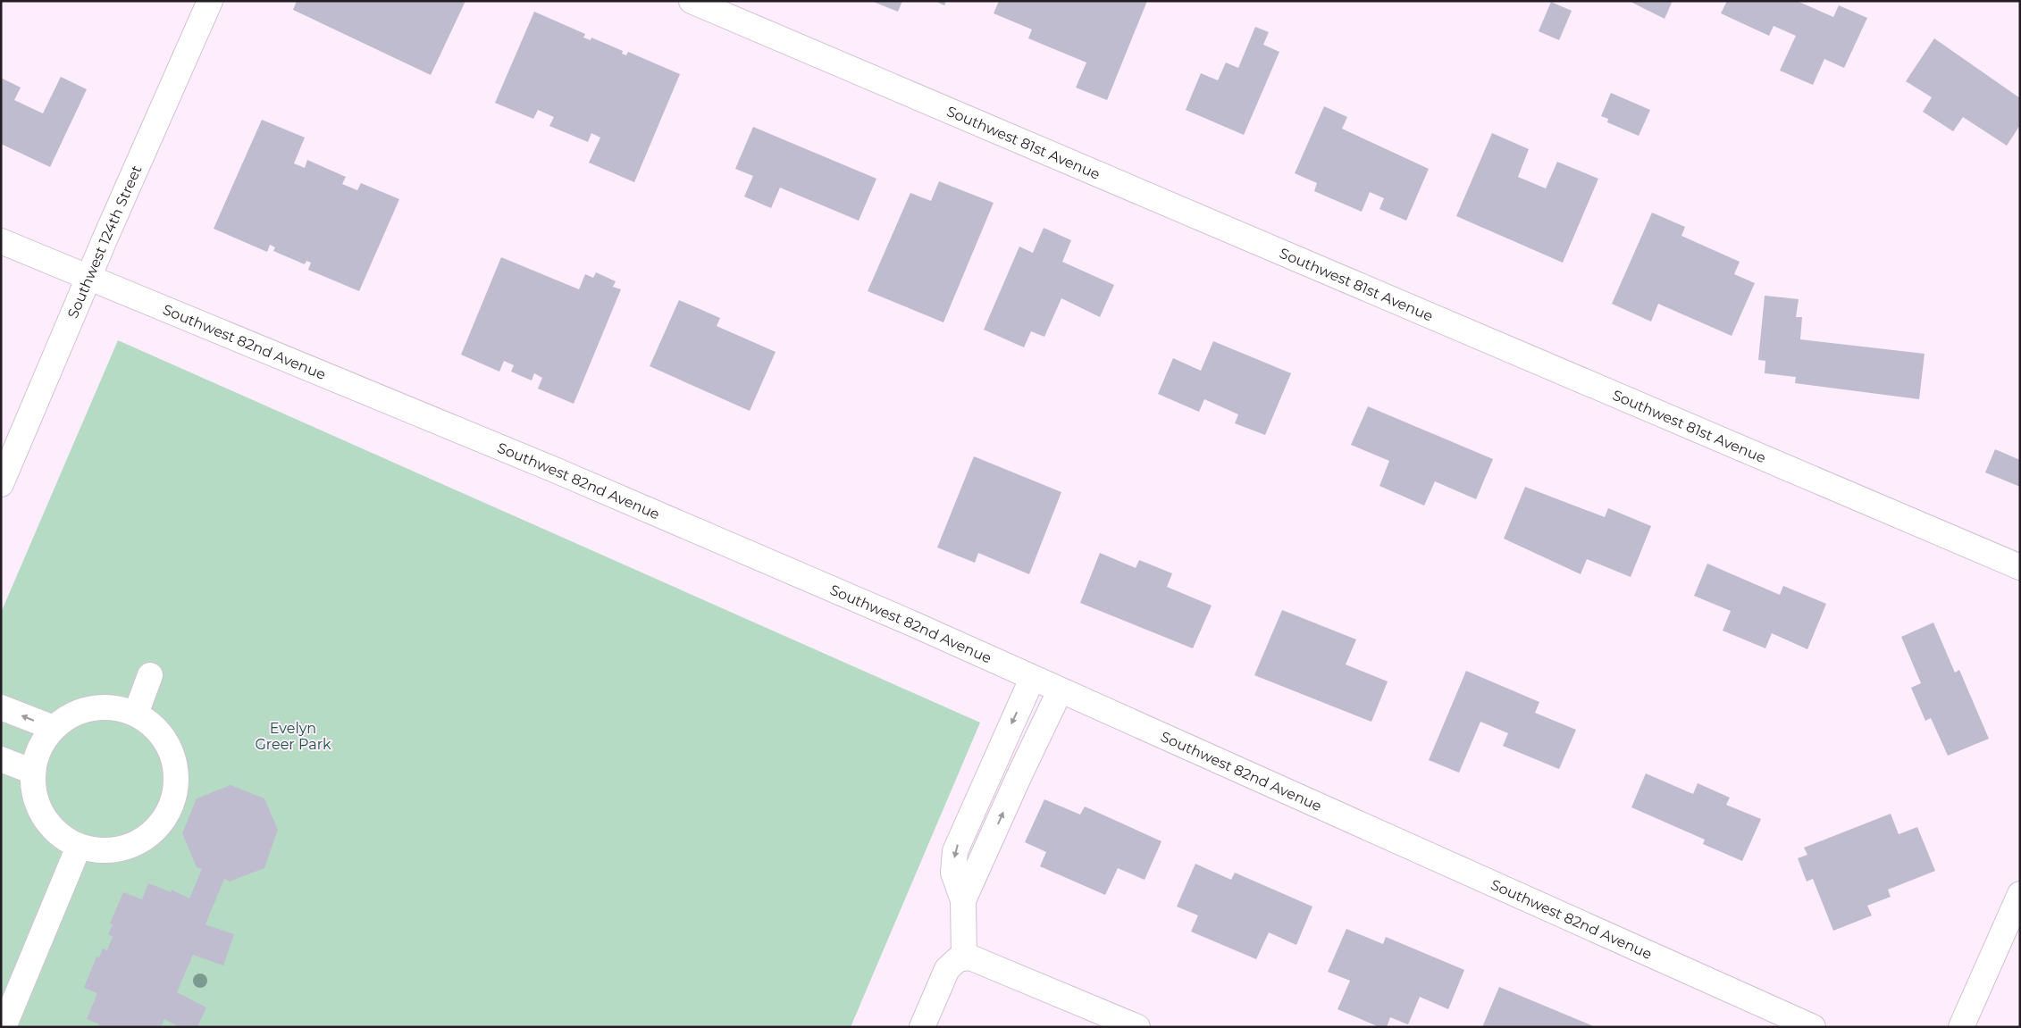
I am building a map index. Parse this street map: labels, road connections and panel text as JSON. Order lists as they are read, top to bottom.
{
  "streets": {
    "street": ["Southwest 81st Avenue", "Southwest 124th Street", "Southwest 82nd Avenue"]
  },
  "crossings": [
    ["Southwest 124th Street", "Southwest 82nd Avenue"]
  ],
  "parks": ["Evelyn Greer Park"]
}
